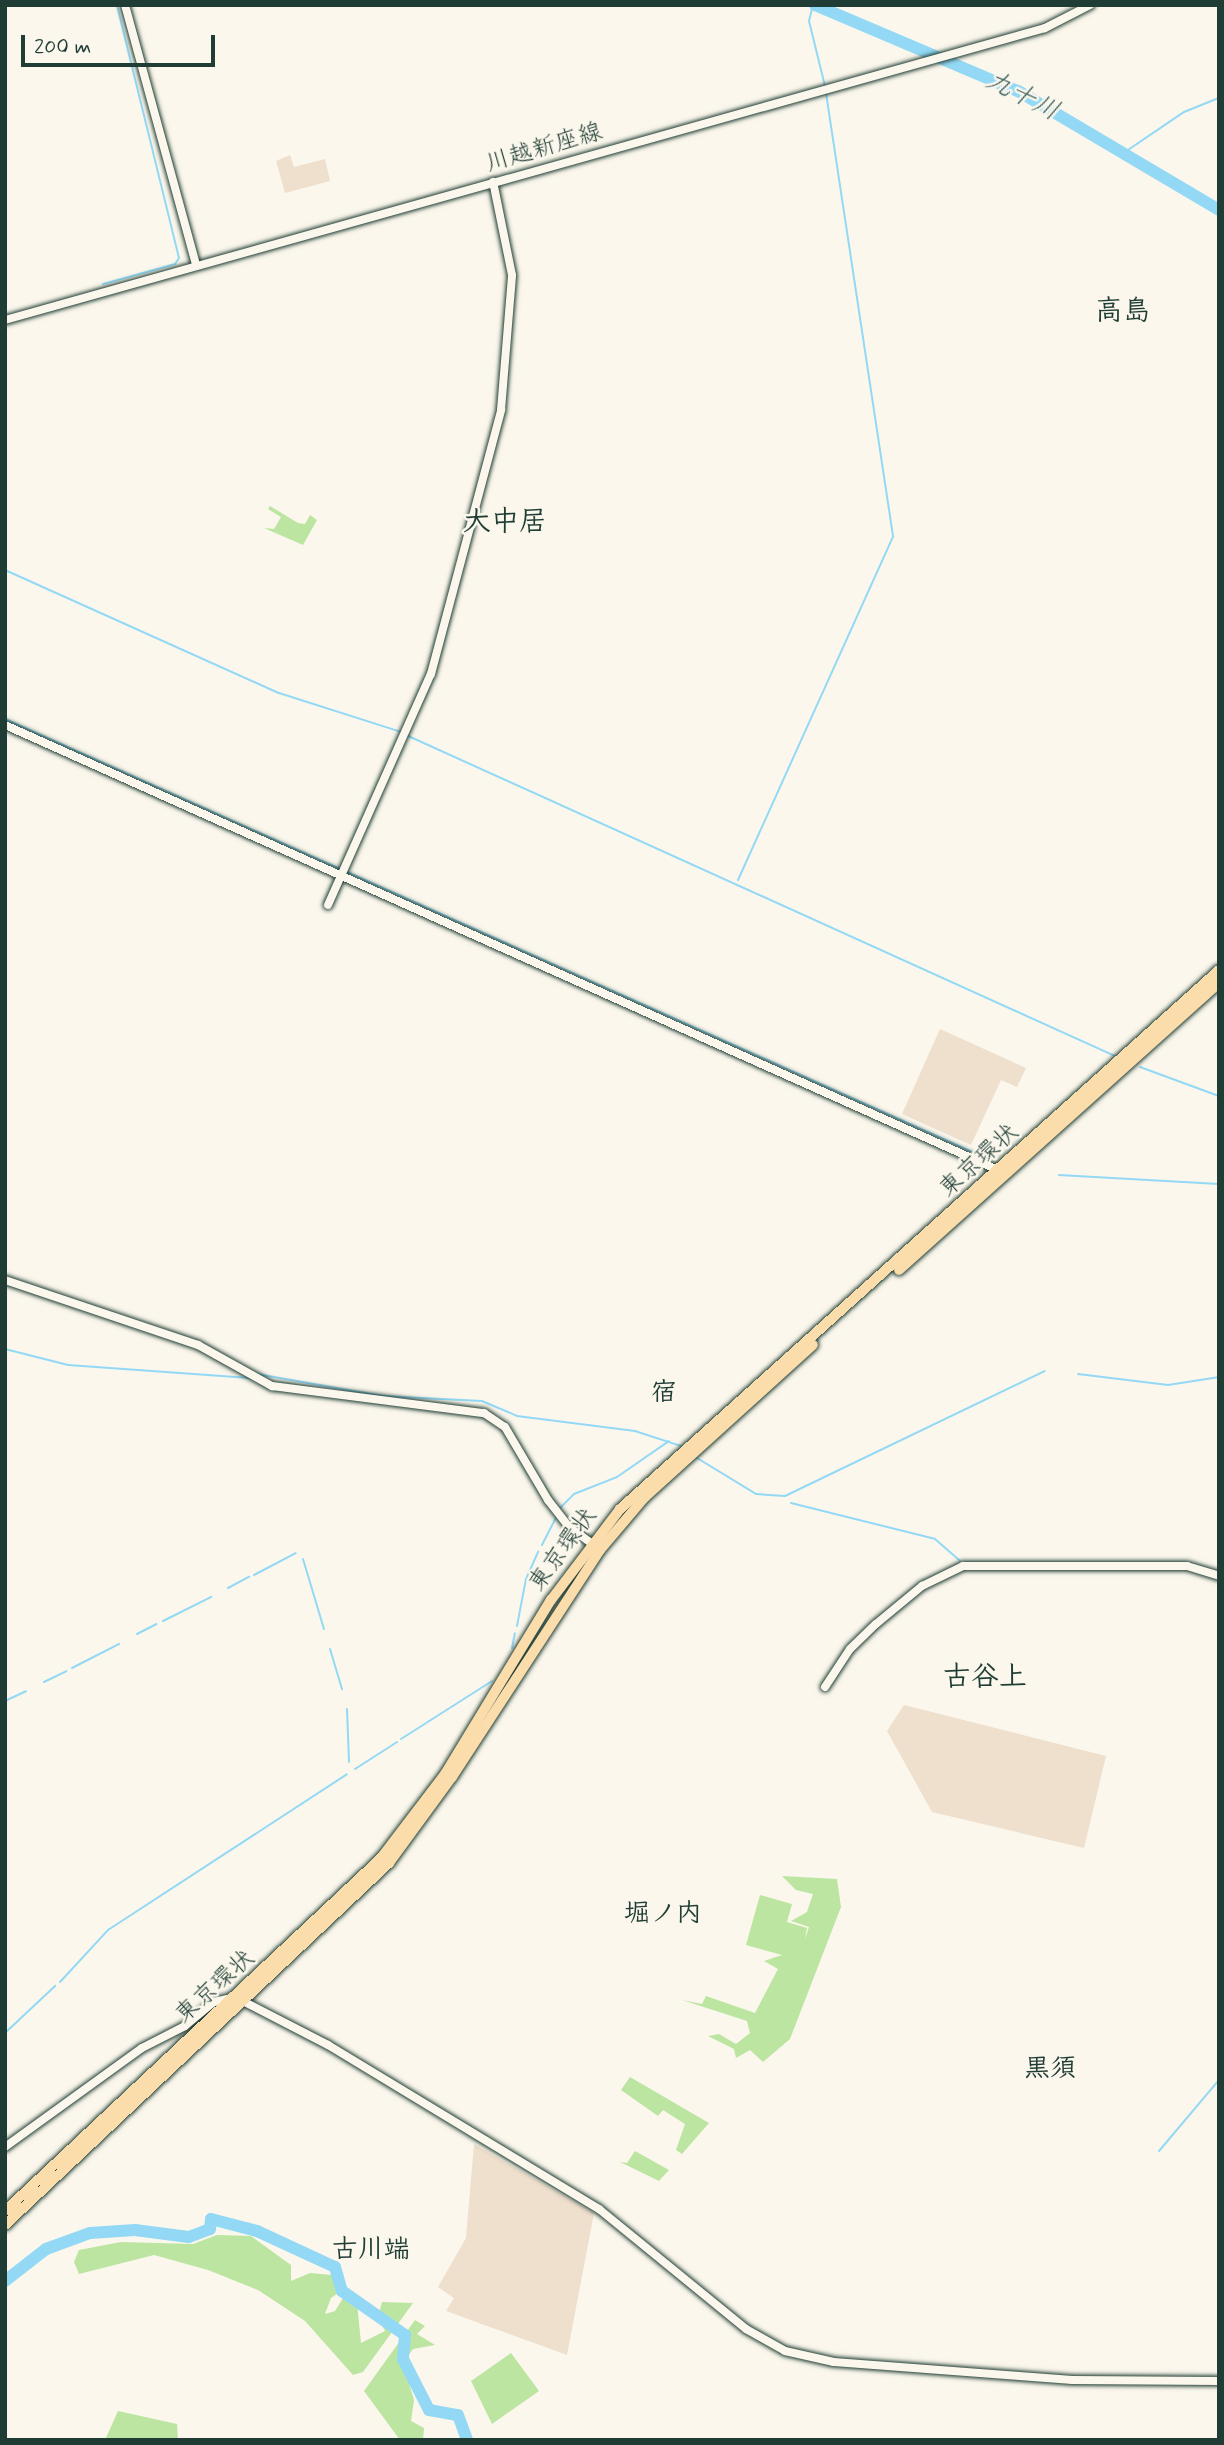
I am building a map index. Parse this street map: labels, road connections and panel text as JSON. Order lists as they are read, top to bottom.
{
  "streets": {
    "highway": ["東京環状"],
    "street": ["川越新座線"]
  },
  "districts": [
    "高島",
    "大中居",
    "宿",
    "古谷上",
    "堀ノ内",
    "黒須",
    "古川端"
  ],
  "water": ["九十川"],
  "scale_bar": "200 m"
}
